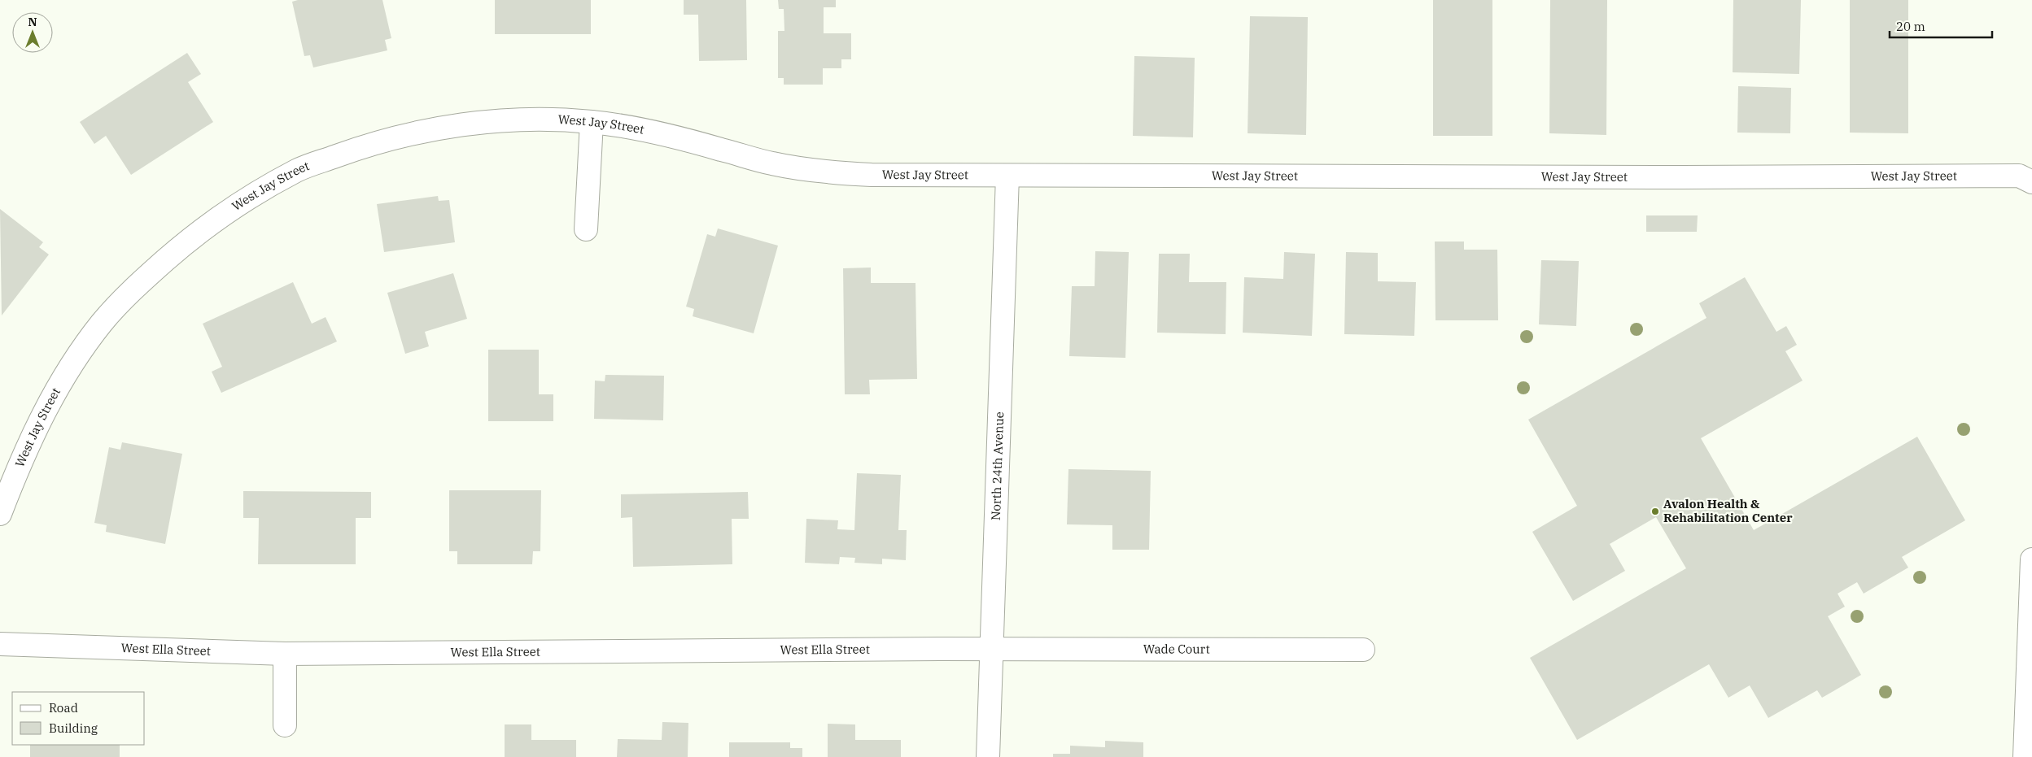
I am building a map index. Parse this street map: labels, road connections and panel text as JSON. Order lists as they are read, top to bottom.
{
  "streets": {
    "street": [
      "West Jay Street",
      "North 24th Avenue",
      "West Ella Street",
      "Wade Court"
    ]
  },
  "crossings": [
    ["West Jay Street", "North 24th Avenue"],
    ["North 24th Avenue", "West Ella Street"],
    ["North 24th Avenue", "Wade Court"],
    ["West Ella Street", "Wade Court"]
  ],
  "places": ["Avalon Health & Rehabilitation Center"],
  "legend": ["Road", "Building"],
  "scale_bar": "20 m",
  "north": "top"
}
